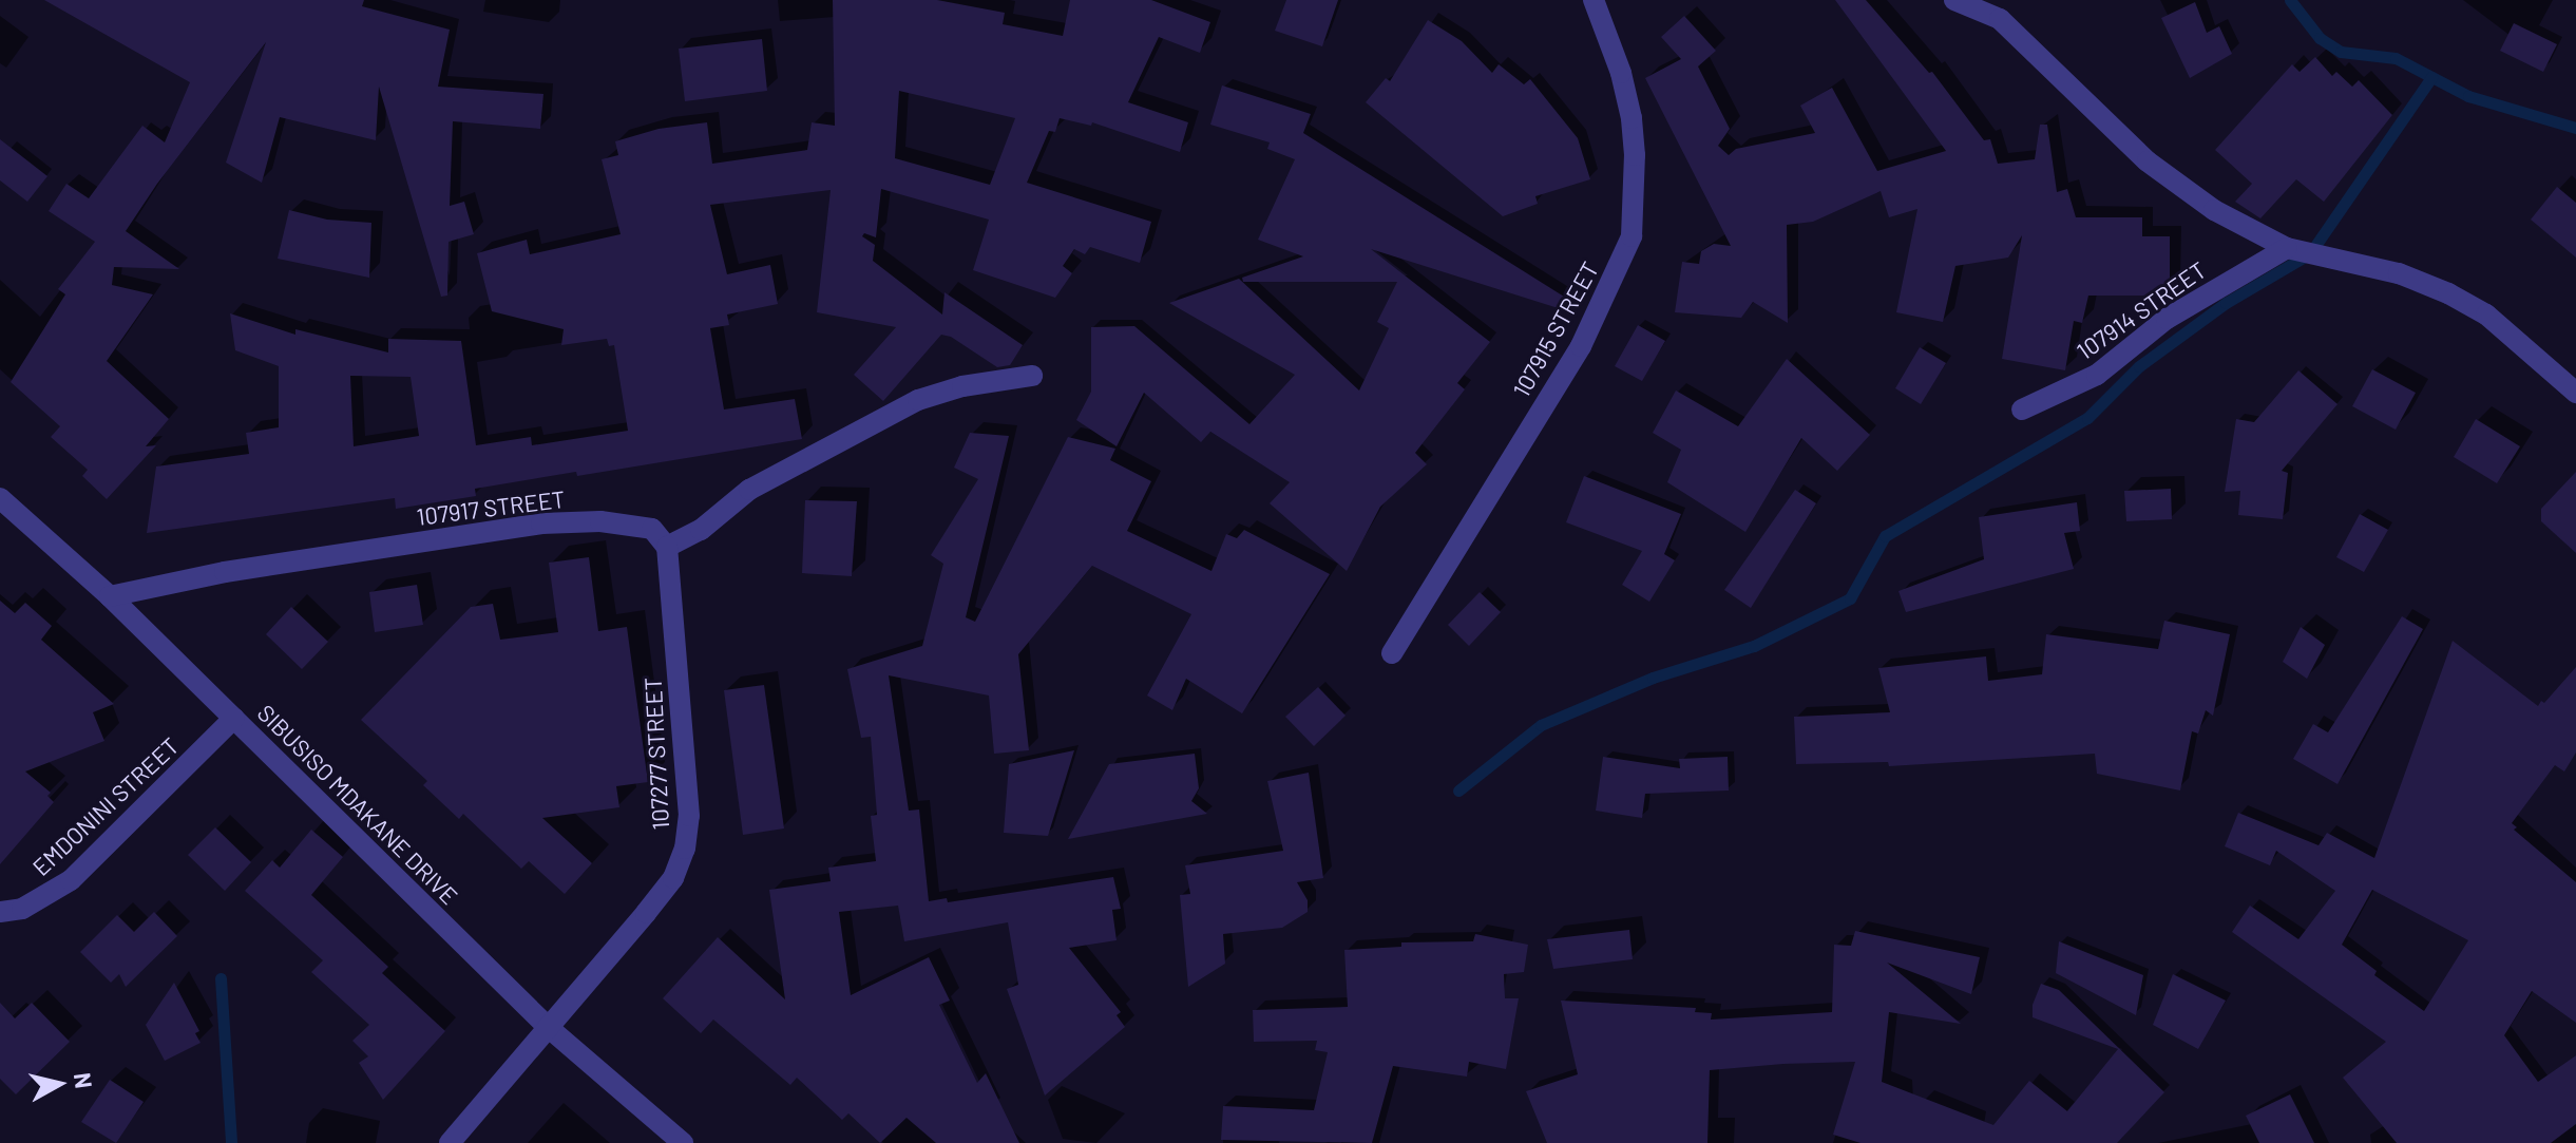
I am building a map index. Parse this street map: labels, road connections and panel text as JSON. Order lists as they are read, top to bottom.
{
  "streets": {
    "street": [
      "107914 STREET",
      "107915 STREET",
      "107917 STREET",
      "107277 STREET",
      "SIBUSISO MDAKANE DRIVE",
      "EMDONINI STREET"
    ]
  },
  "crossings": [
    ["107917 STREET", "107277 STREET"],
    ["107917 STREET", "SIBUSISO MDAKANE DRIVE"],
    ["107277 STREET", "SIBUSISO MDAKANE DRIVE"],
    ["SIBUSISO MDAKANE DRIVE", "EMDONINI STREET"]
  ],
  "north": "right"
}
